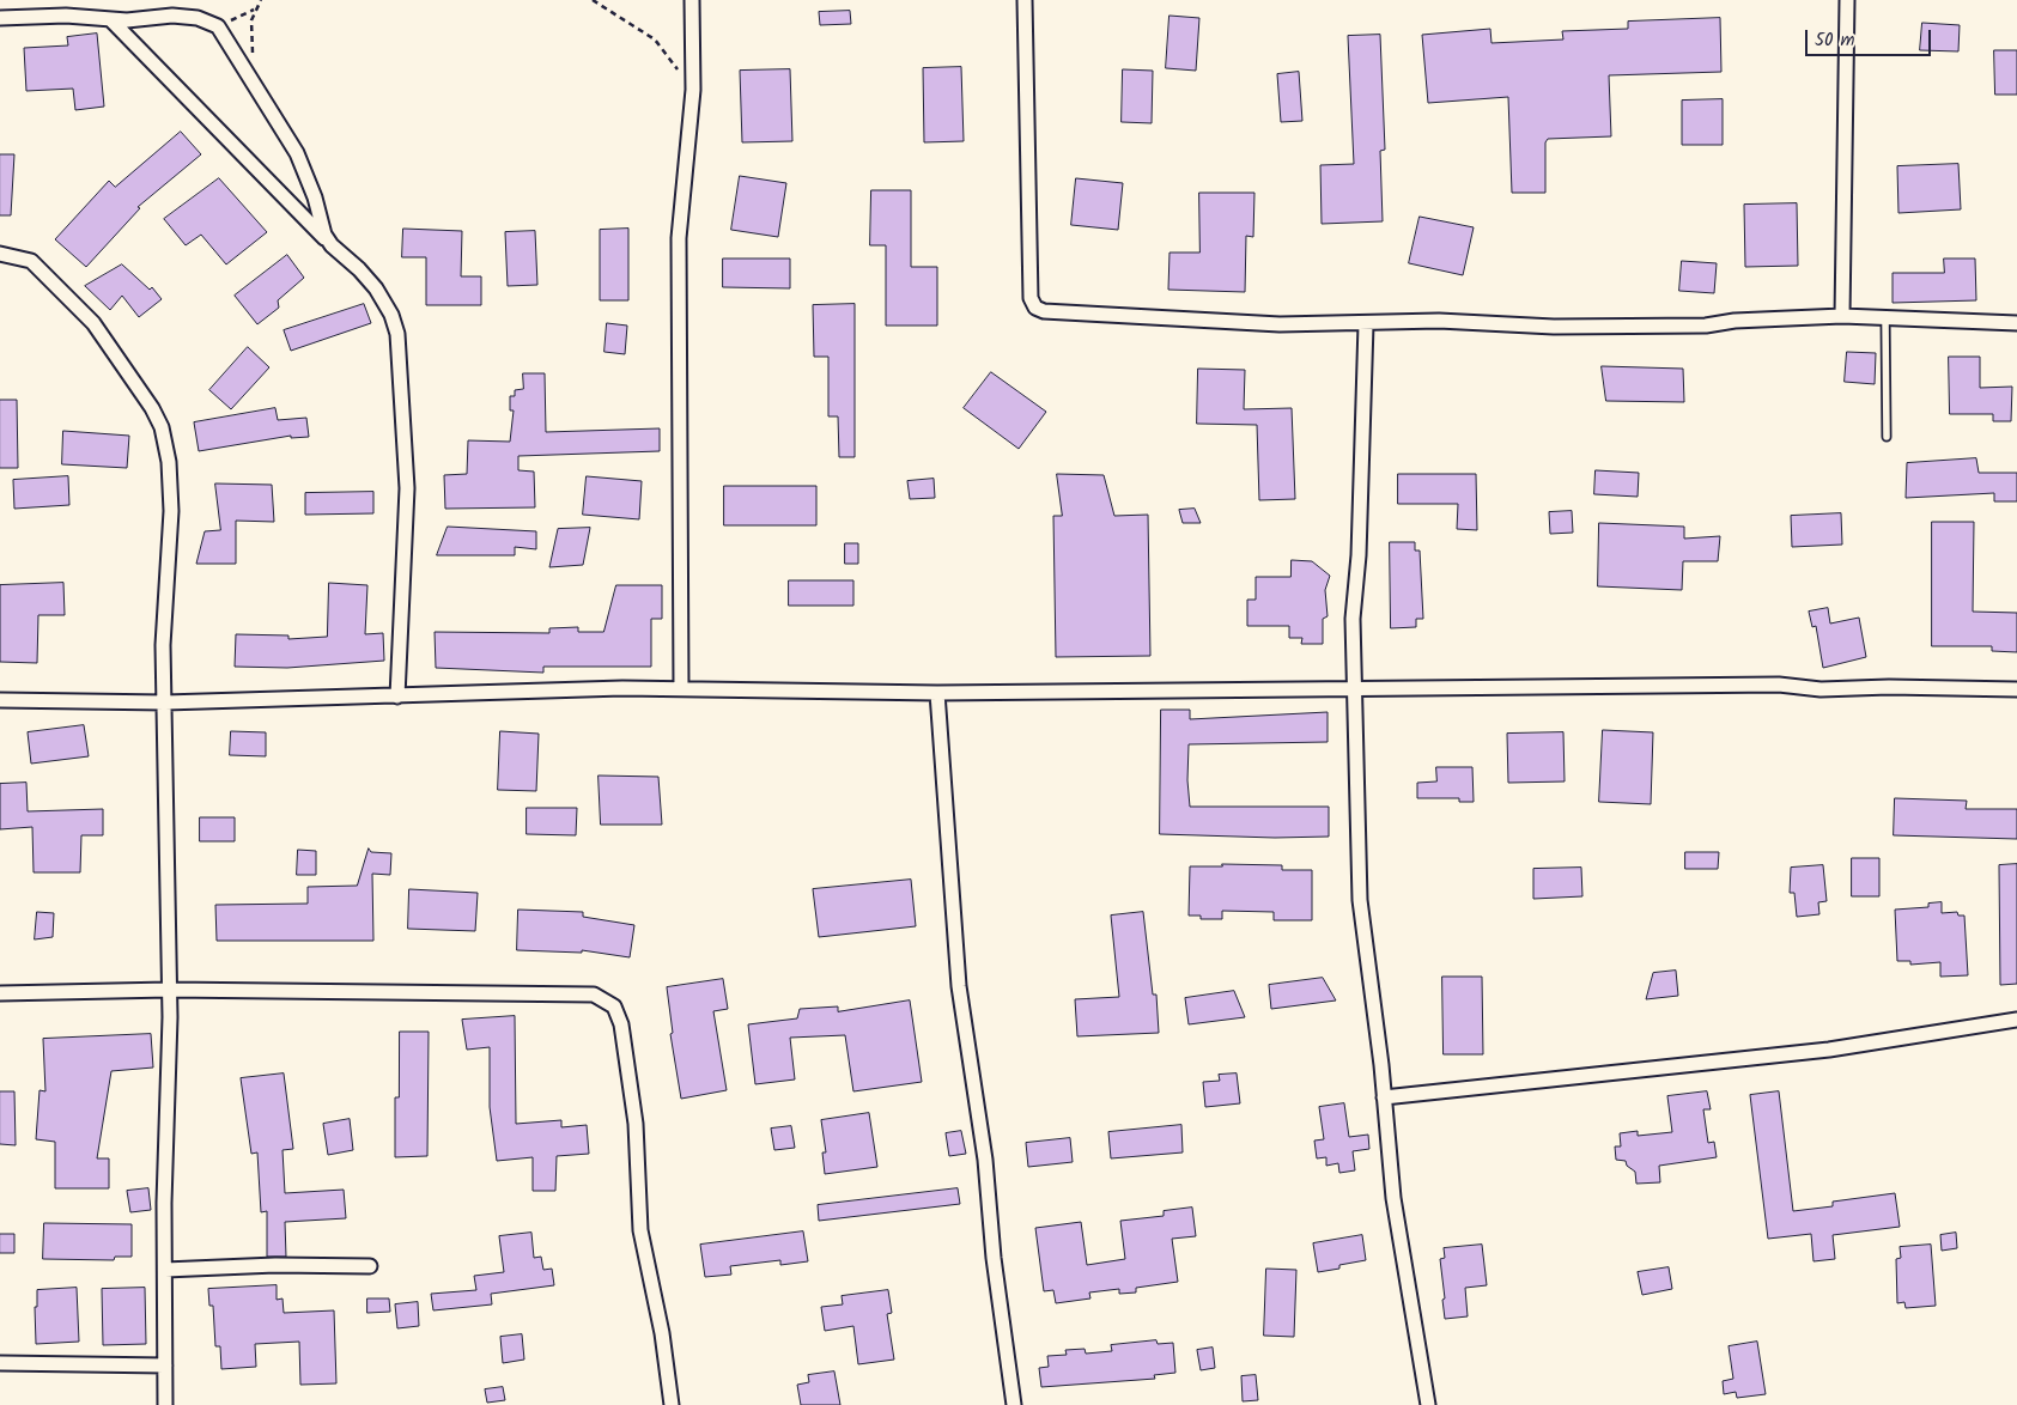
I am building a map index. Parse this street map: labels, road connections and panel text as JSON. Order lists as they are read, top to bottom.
{
  "scale_bar": "50 m"
}
